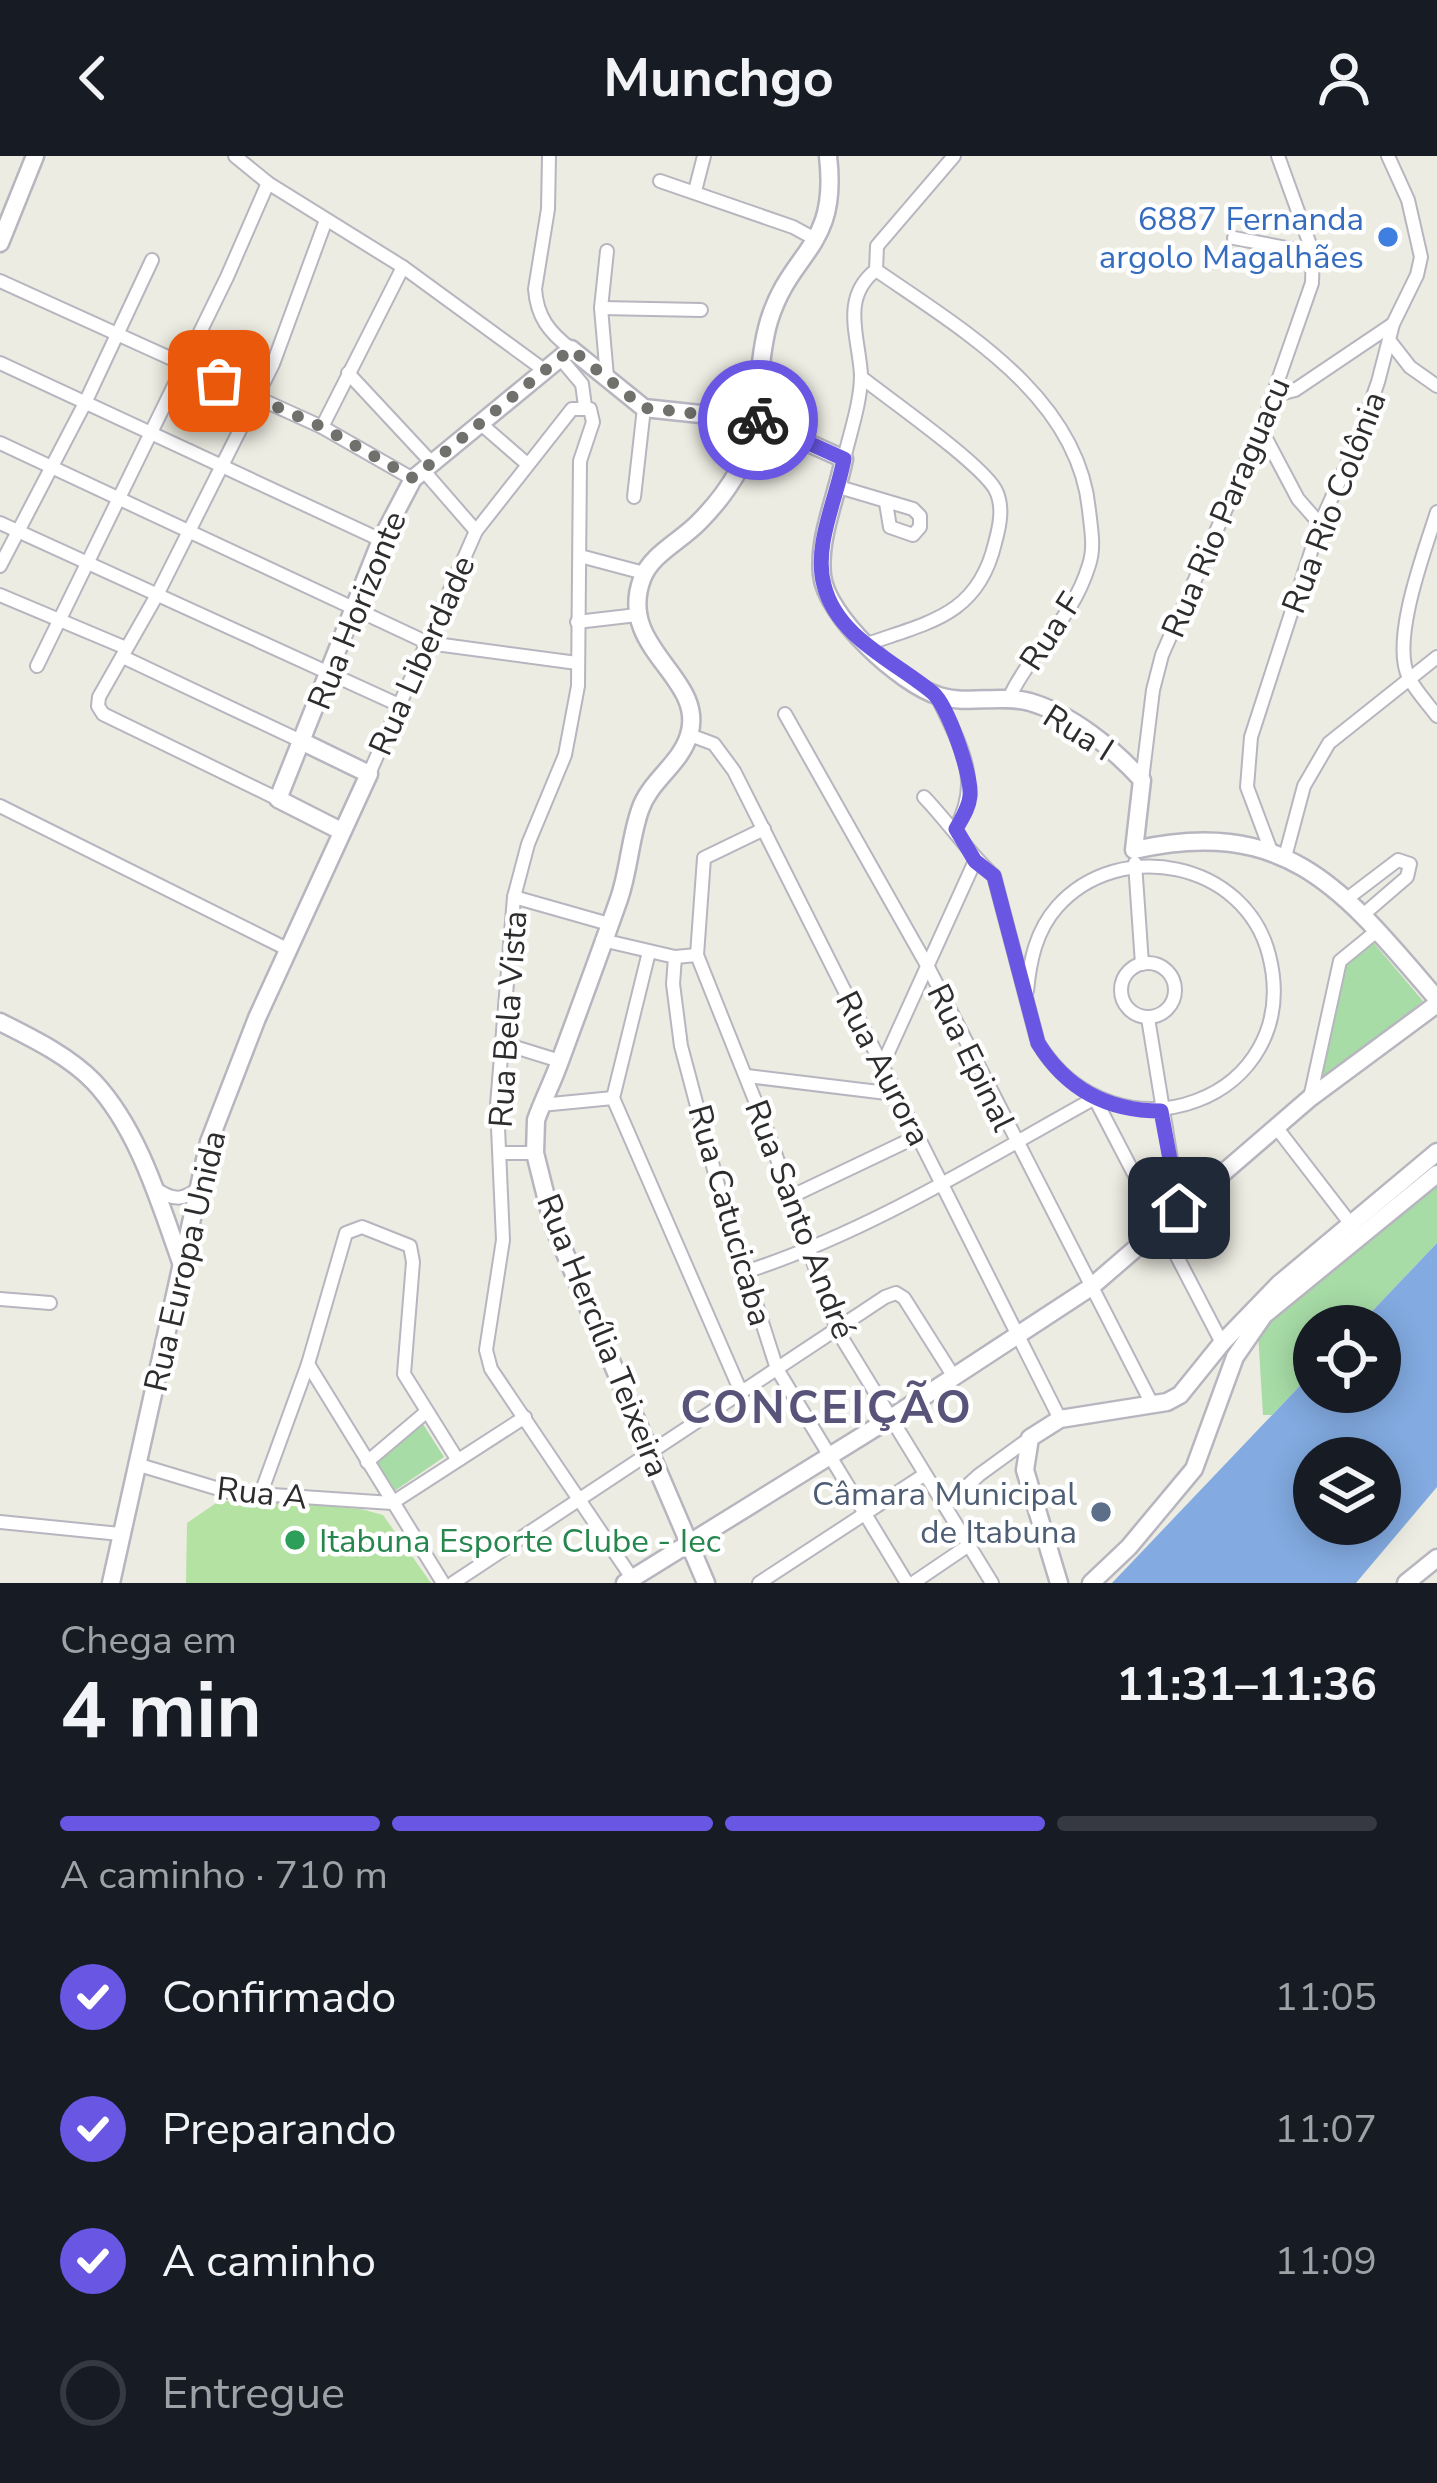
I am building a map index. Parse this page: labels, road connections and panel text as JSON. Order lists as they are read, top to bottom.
{
  "streets": {
    "main road": [
      "Rua Rio Paraguacu",
      "Rua Horizonte",
      "Rua F",
      "Rua Liberdade",
      "Rua I",
      "Rua Europa Unida",
      "Rua Hercília Teixeira"
    ],
    "street": [
      "Rua Rio Colônia",
      "Rua Bela Vista",
      "Rua Epinal",
      "Rua Aurora",
      "Rua Catucicaba",
      "Rua Santo André",
      "Rua A"
    ]
  },
  "crossings": [
    ["Rua Rio Paraguacu", "Rua I"],
    ["Rua F", "Rua I"],
    ["Rua Liberdade", "Rua Bela Vista"],
    ["Rua Liberdade", "Rua Europa Unida"],
    ["Rua Aurora", "Rua Santo André"],
    ["Rua Aurora", "Rua Hercília Teixeira"],
    ["Rua Europa Unida", "Rua A"]
  ],
  "districts": ["CONCEIÇÃO"],
  "places": ["6887 Fernanda argolo Magalhães", "Câmara Municipal de Itabuna", "Itabuna Esporte Clube - Iec"],
  "page": {
    "header": "Munchgo",
    "heading": ["4 min", "Chega em", "11:31–11:36"],
    "bar": "A caminho · 710 m",
    "list": [
      ["Confirmado", "11:05"],
      ["Preparando", "11:07"],
      ["A caminho", "11:09"],
      "Entregue"
    ]
  }
}
